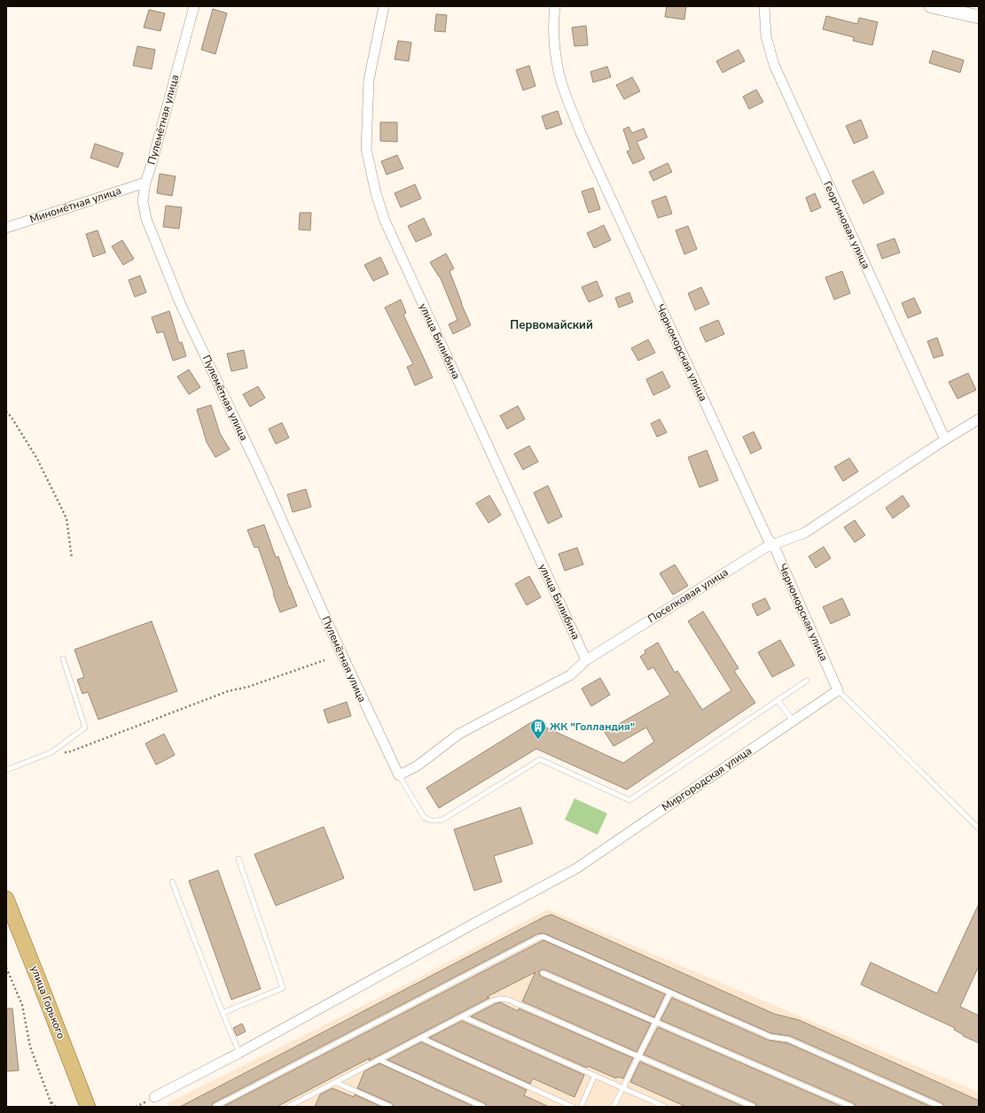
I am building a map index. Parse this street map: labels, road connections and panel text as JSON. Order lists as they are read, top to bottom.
{
  "streets": {
    "main road": ["улица Горького"],
    "street": [
      "Пулемётная улица",
      "Миномётная улица",
      "Георгиновая улица",
      "улица Билибина",
      "Черноморская улица",
      "Поселковая улица",
      "Миргородская улица"
    ]
  },
  "crossings": [
    ["Пулемётная улица", "Миномётная улица"],
    ["Пулемётная улица", "Поселковая улица"],
    ["Георгиновая улица", "Поселковая улица"],
    ["улица Билибина", "Поселковая улица"],
    ["Черноморская улица", "Поселковая улица"],
    ["Черноморская улица", "Миргородская улица"]
  ],
  "districts": ["Первомайский"],
  "places": {
    "building": ["ЖК \"Голландия\""]
  }
}
